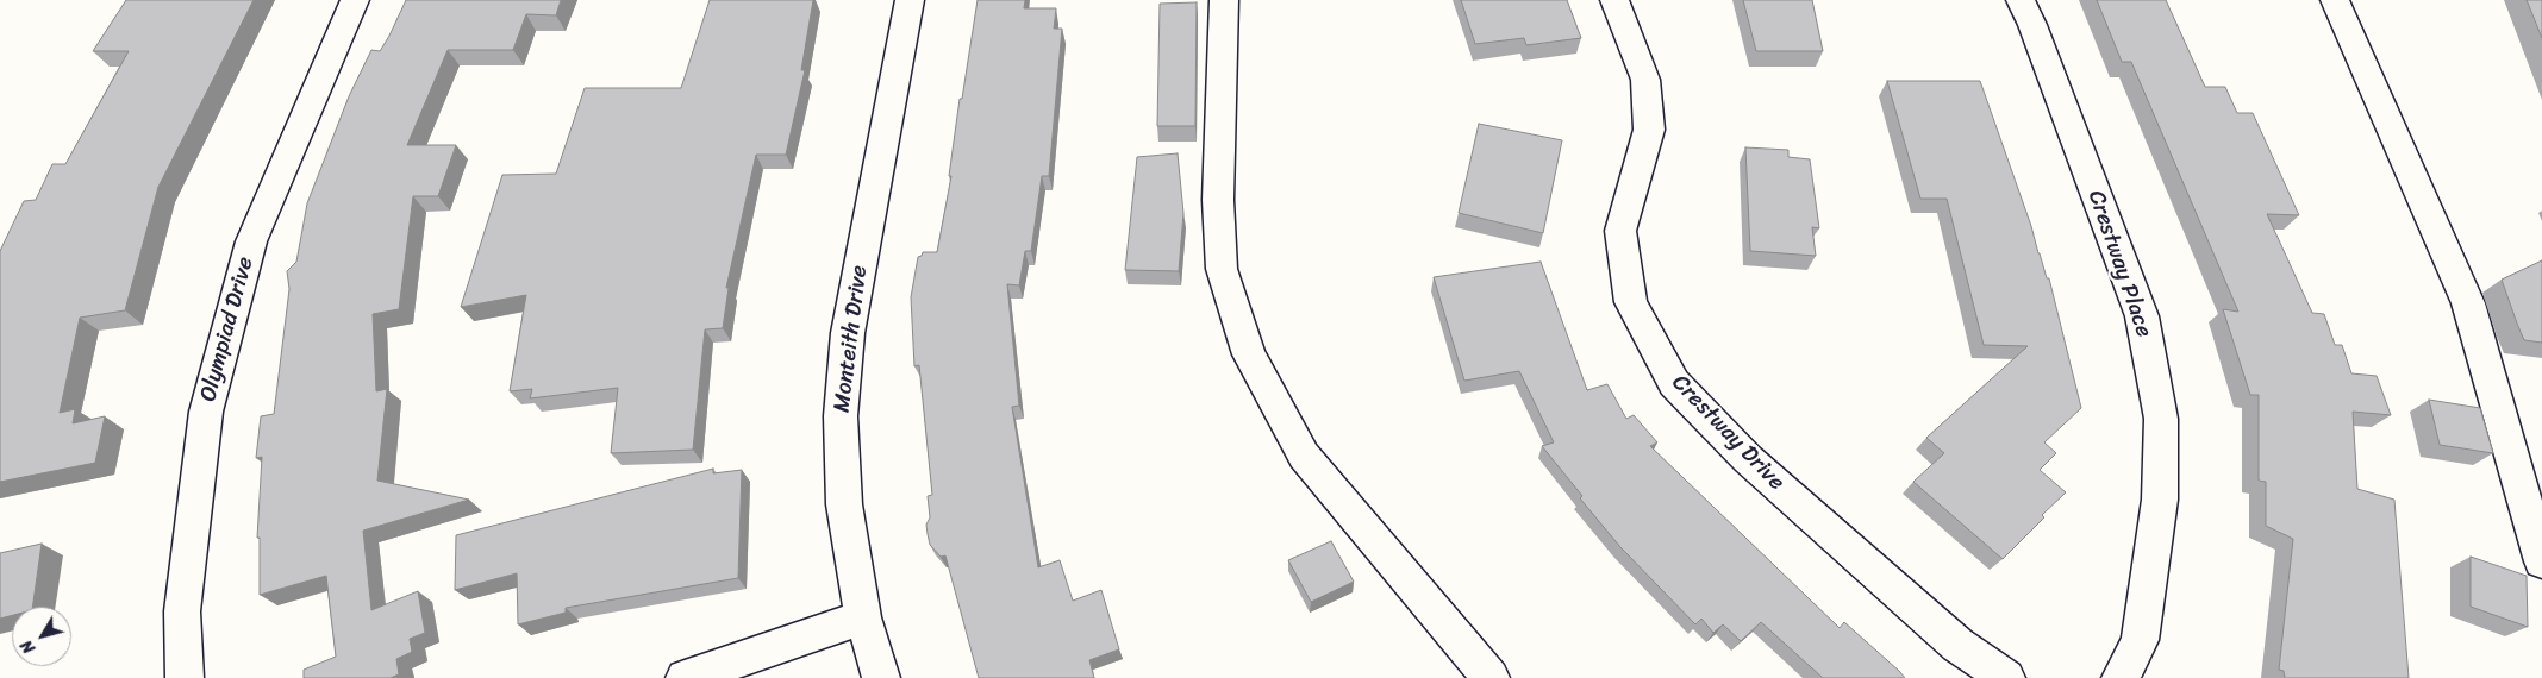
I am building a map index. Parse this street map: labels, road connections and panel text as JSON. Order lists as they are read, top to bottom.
{
  "streets": {
    "street": [
      "Crestway Place",
      "Olympiad Drive",
      "Monteith Drive",
      "Crestway Drive"
    ]
  },
  "north": "bottom left"
}
